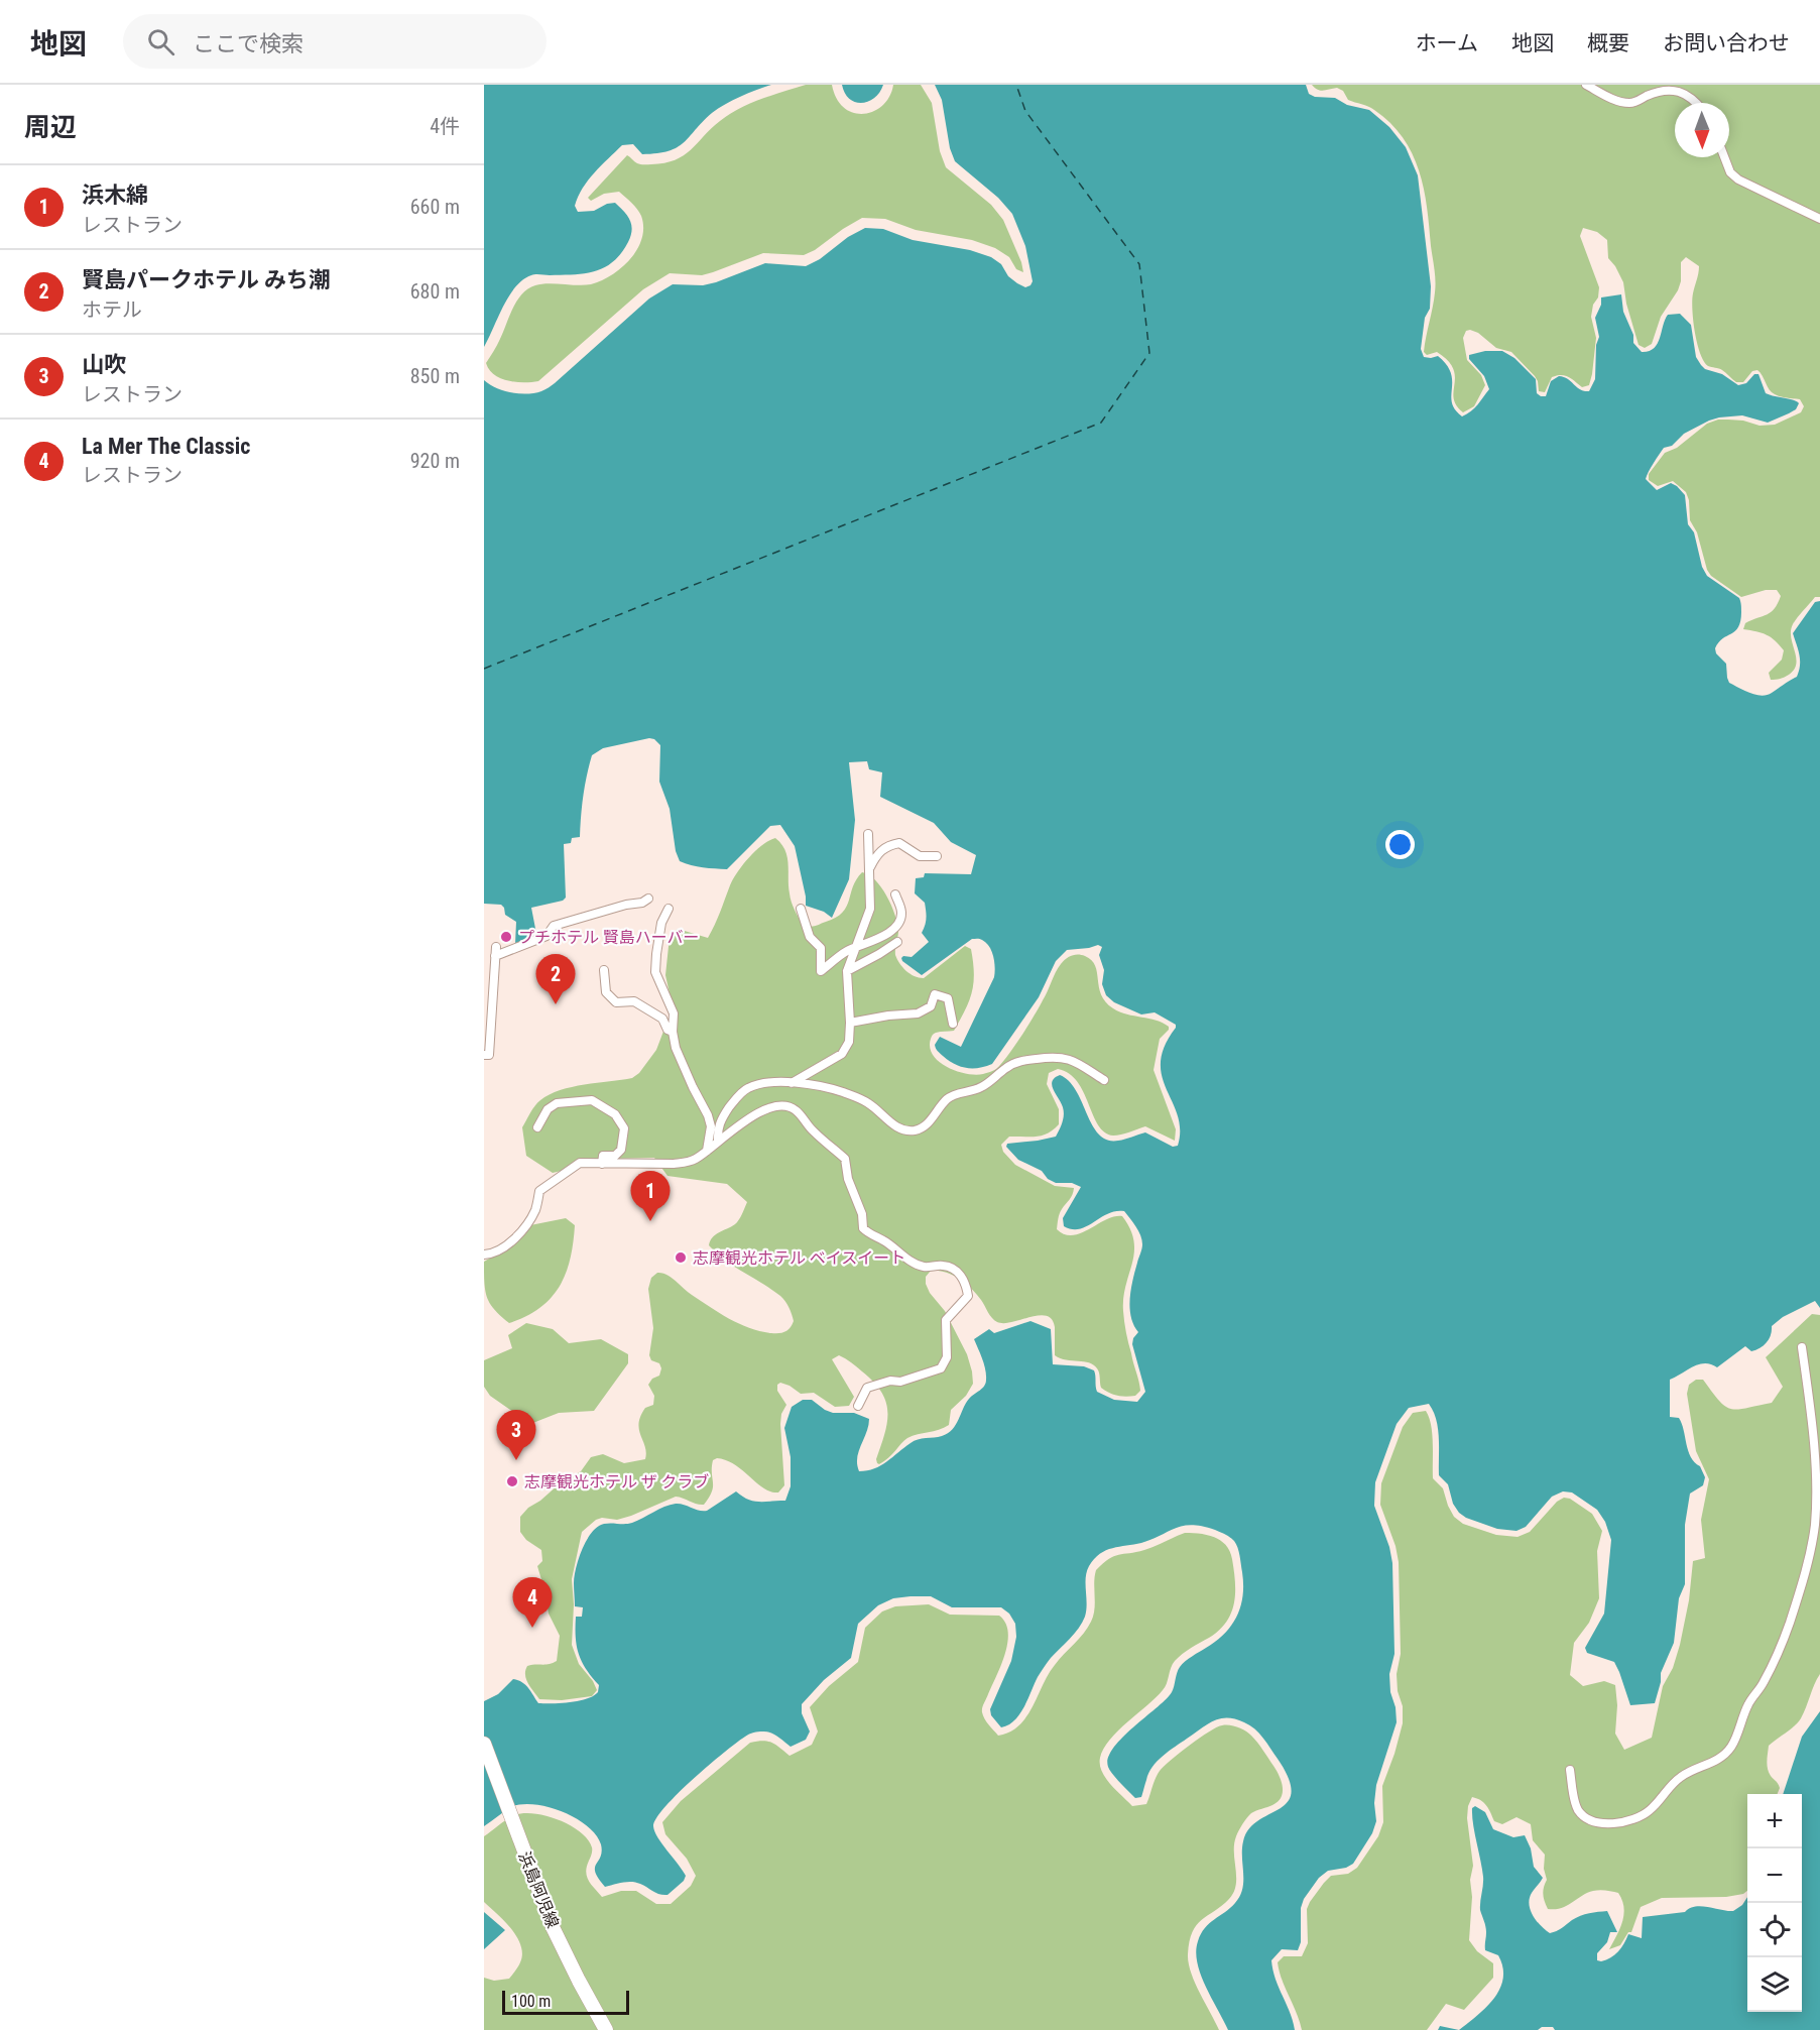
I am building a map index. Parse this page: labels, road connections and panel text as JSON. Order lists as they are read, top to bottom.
{
  "streets": {
    "main road": ["浜島阿児線"]
  },
  "places": ["プチホテル 賢島ハーバー", "志摩観光ホテル ベイスイート", "志摩観光ホテル ザ クラブ"],
  "scale_bar": "100 m",
  "north": "bottom",
  "page": {
    "header": "地図",
    "search": "ここで検索",
    "nav": [
      "ホーム",
      "地図",
      "概要",
      "お問い合わせ"
    ],
    "heading": ["周辺", "4件"],
    "list": [
      {
        "mark": "1",
        "name": "浜木綿",
        "note": "レストラン",
        "value": "660 m"
      },
      {
        "mark": "2",
        "name": "賢島パークホテル みち潮",
        "note": "ホテル",
        "value": "680 m"
      },
      {
        "mark": "3",
        "name": "山吹",
        "note": "レストラン",
        "value": "850 m"
      },
      {
        "mark": "4",
        "name": "La Mer The Classic",
        "note": "レストラン",
        "value": "920 m"
      }
    ],
    "pins": [
      "2",
      "1",
      "3",
      "4"
    ],
    "map_buttons": ["+", "−"],
    "scale": "100 m"
  }
}
